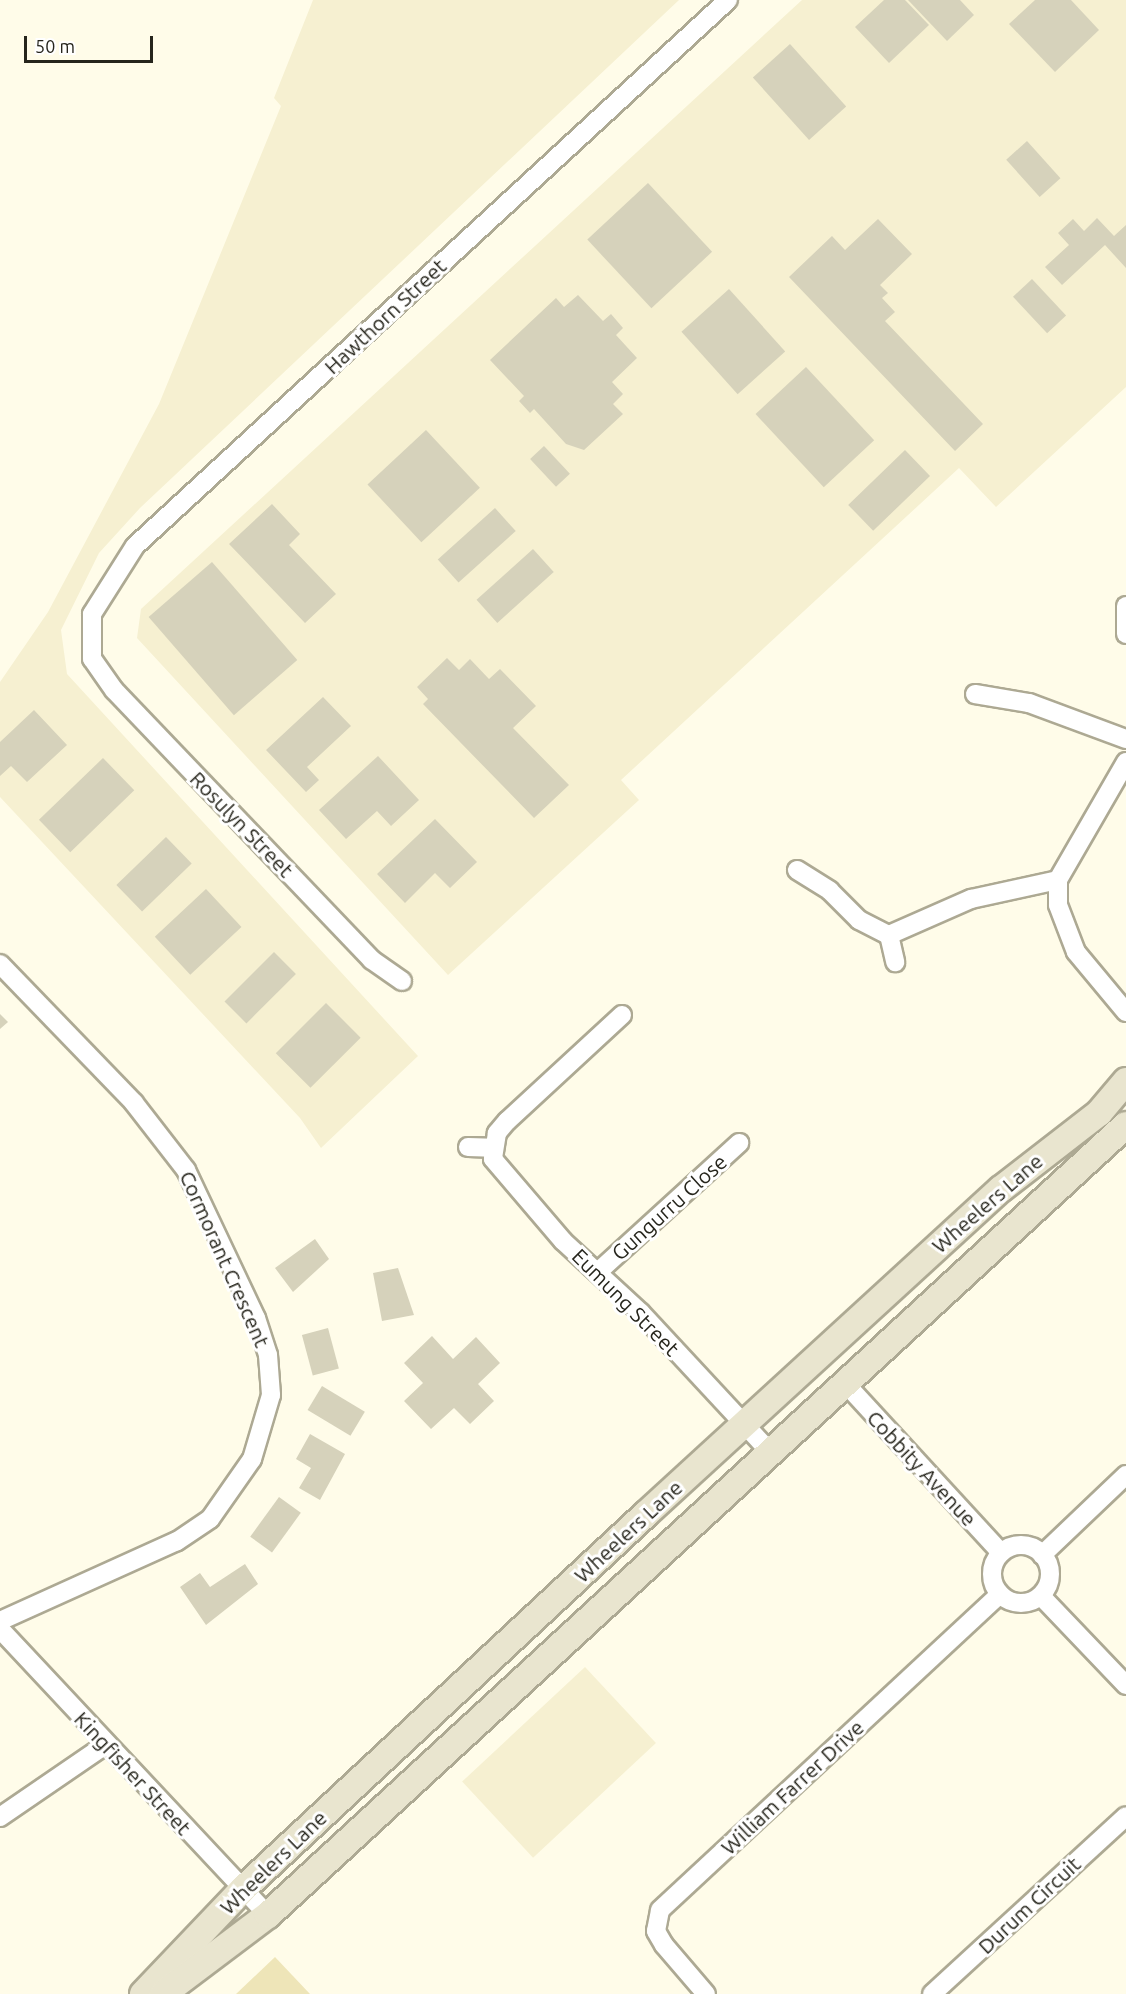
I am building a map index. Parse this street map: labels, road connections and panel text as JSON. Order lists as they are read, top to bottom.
{
  "streets": {
    "main road": ["Wheelers Lane"],
    "street": [
      "Hawthorn Street",
      "Rosulyn Street",
      "Gungurru Close",
      "Cormorant Crescent",
      "Eumung Street",
      "Cobbity Avenue",
      "Kingfisher Street",
      "William Farrer Drive",
      "Durum Circuit"
    ]
  },
  "crossings": [
    ["Hawthorn Street", "Rosulyn Street"],
    ["Wheelers Lane", "Eumung Street"],
    ["Wheelers Lane", "Cobbity Avenue"],
    ["Wheelers Lane", "Kingfisher Street"],
    ["Gungurru Close", "Eumung Street"],
    ["Cobbity Avenue", "William Farrer Drive"]
  ],
  "scale_bar": "50 m"
}
